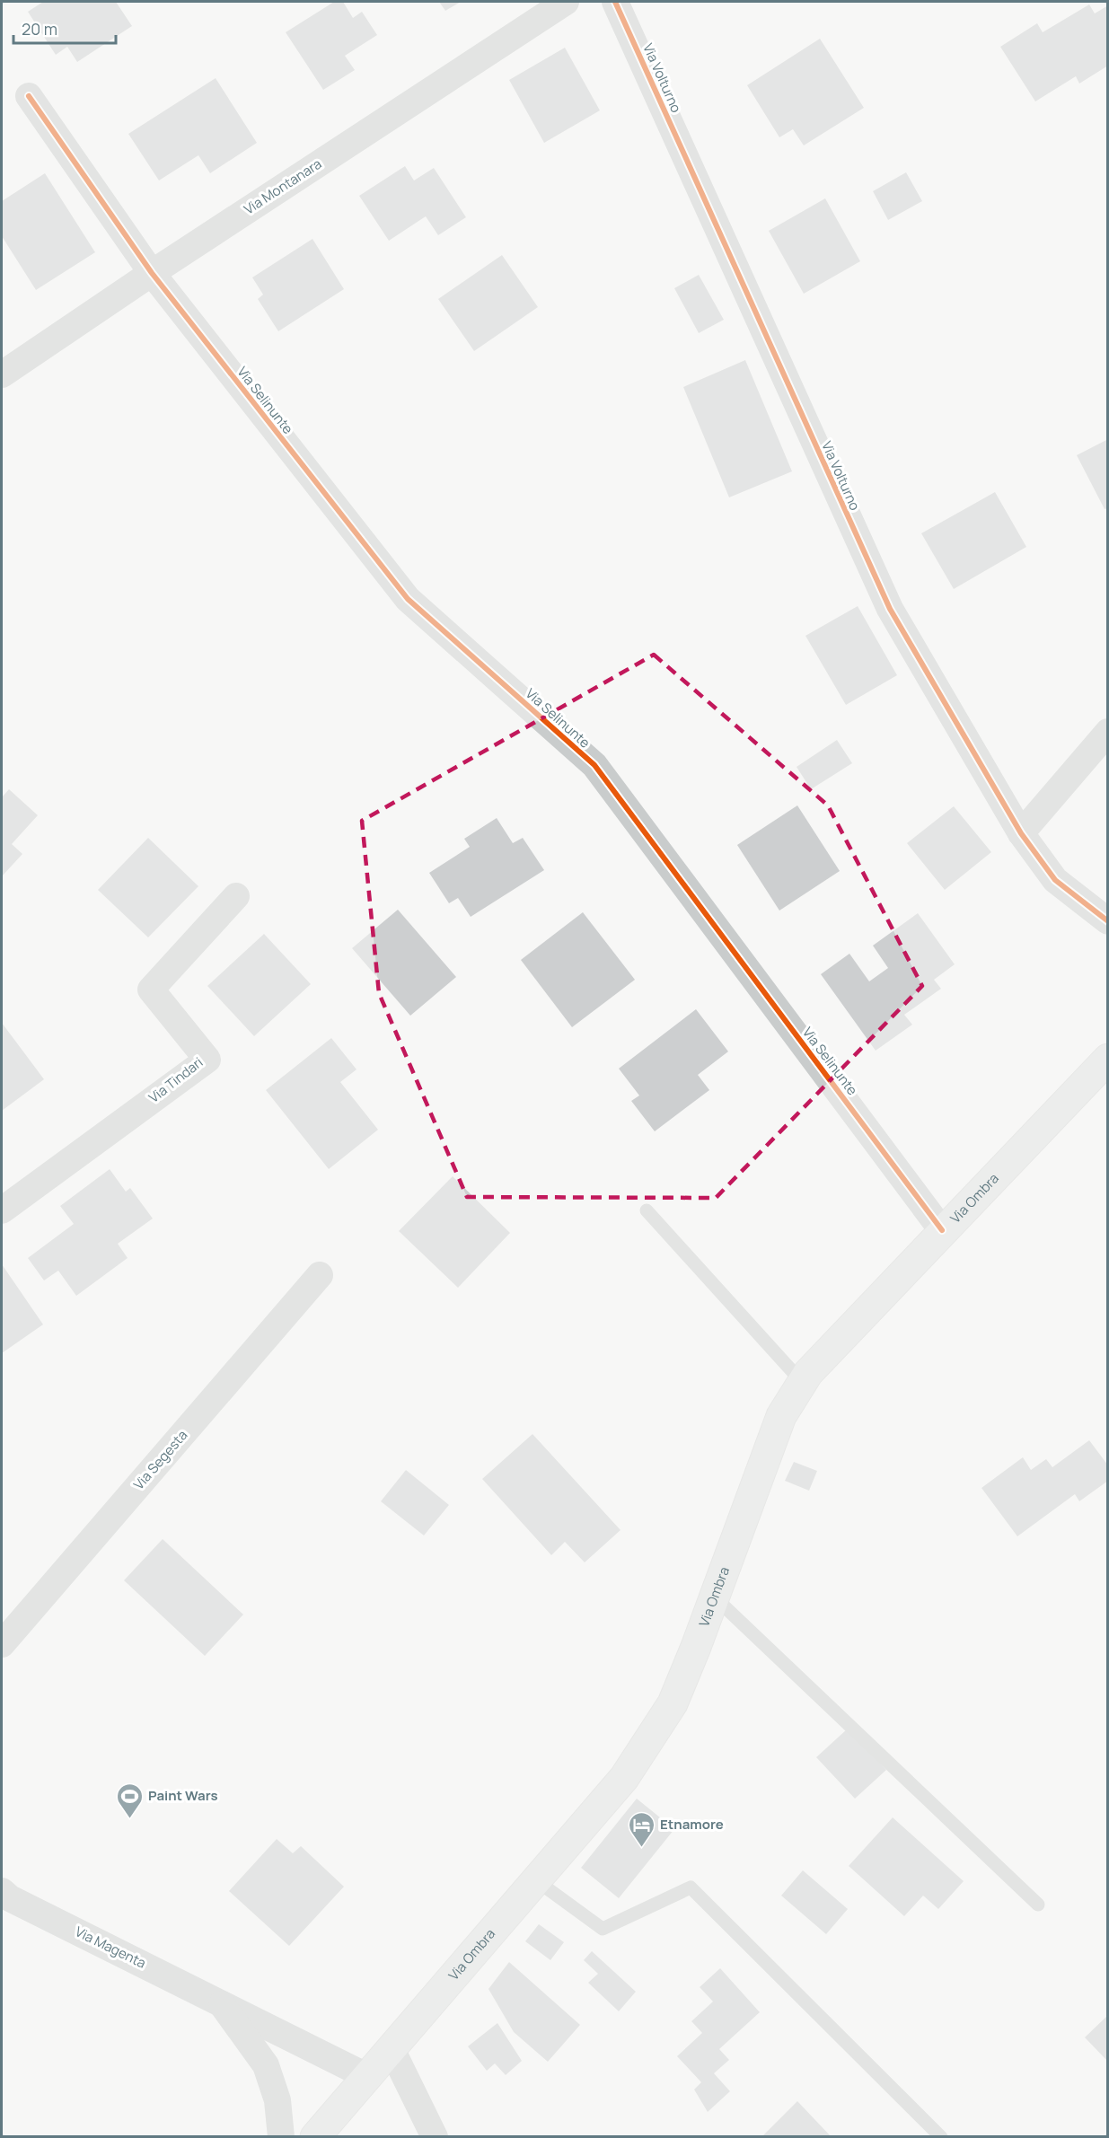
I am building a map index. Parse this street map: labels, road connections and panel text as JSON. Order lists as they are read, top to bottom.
{
  "streets": {
    "main road": ["Via Ombra"],
    "street": [
      "Via Volturno",
      "Via Montanara",
      "Via Selinunte",
      "Via Tindari",
      "Via Segesta",
      "Via Magenta"
    ]
  },
  "crossings": [
    ["Via Montanara", "Via Selinunte"],
    ["Via Selinunte", "Via Ombra"],
    ["Via Ombra", "Via Magenta"]
  ],
  "places": {
    "sports": ["Paint Wars"],
    "hotel": ["Etnamore"]
  },
  "scale_bar": "20 m"
}
